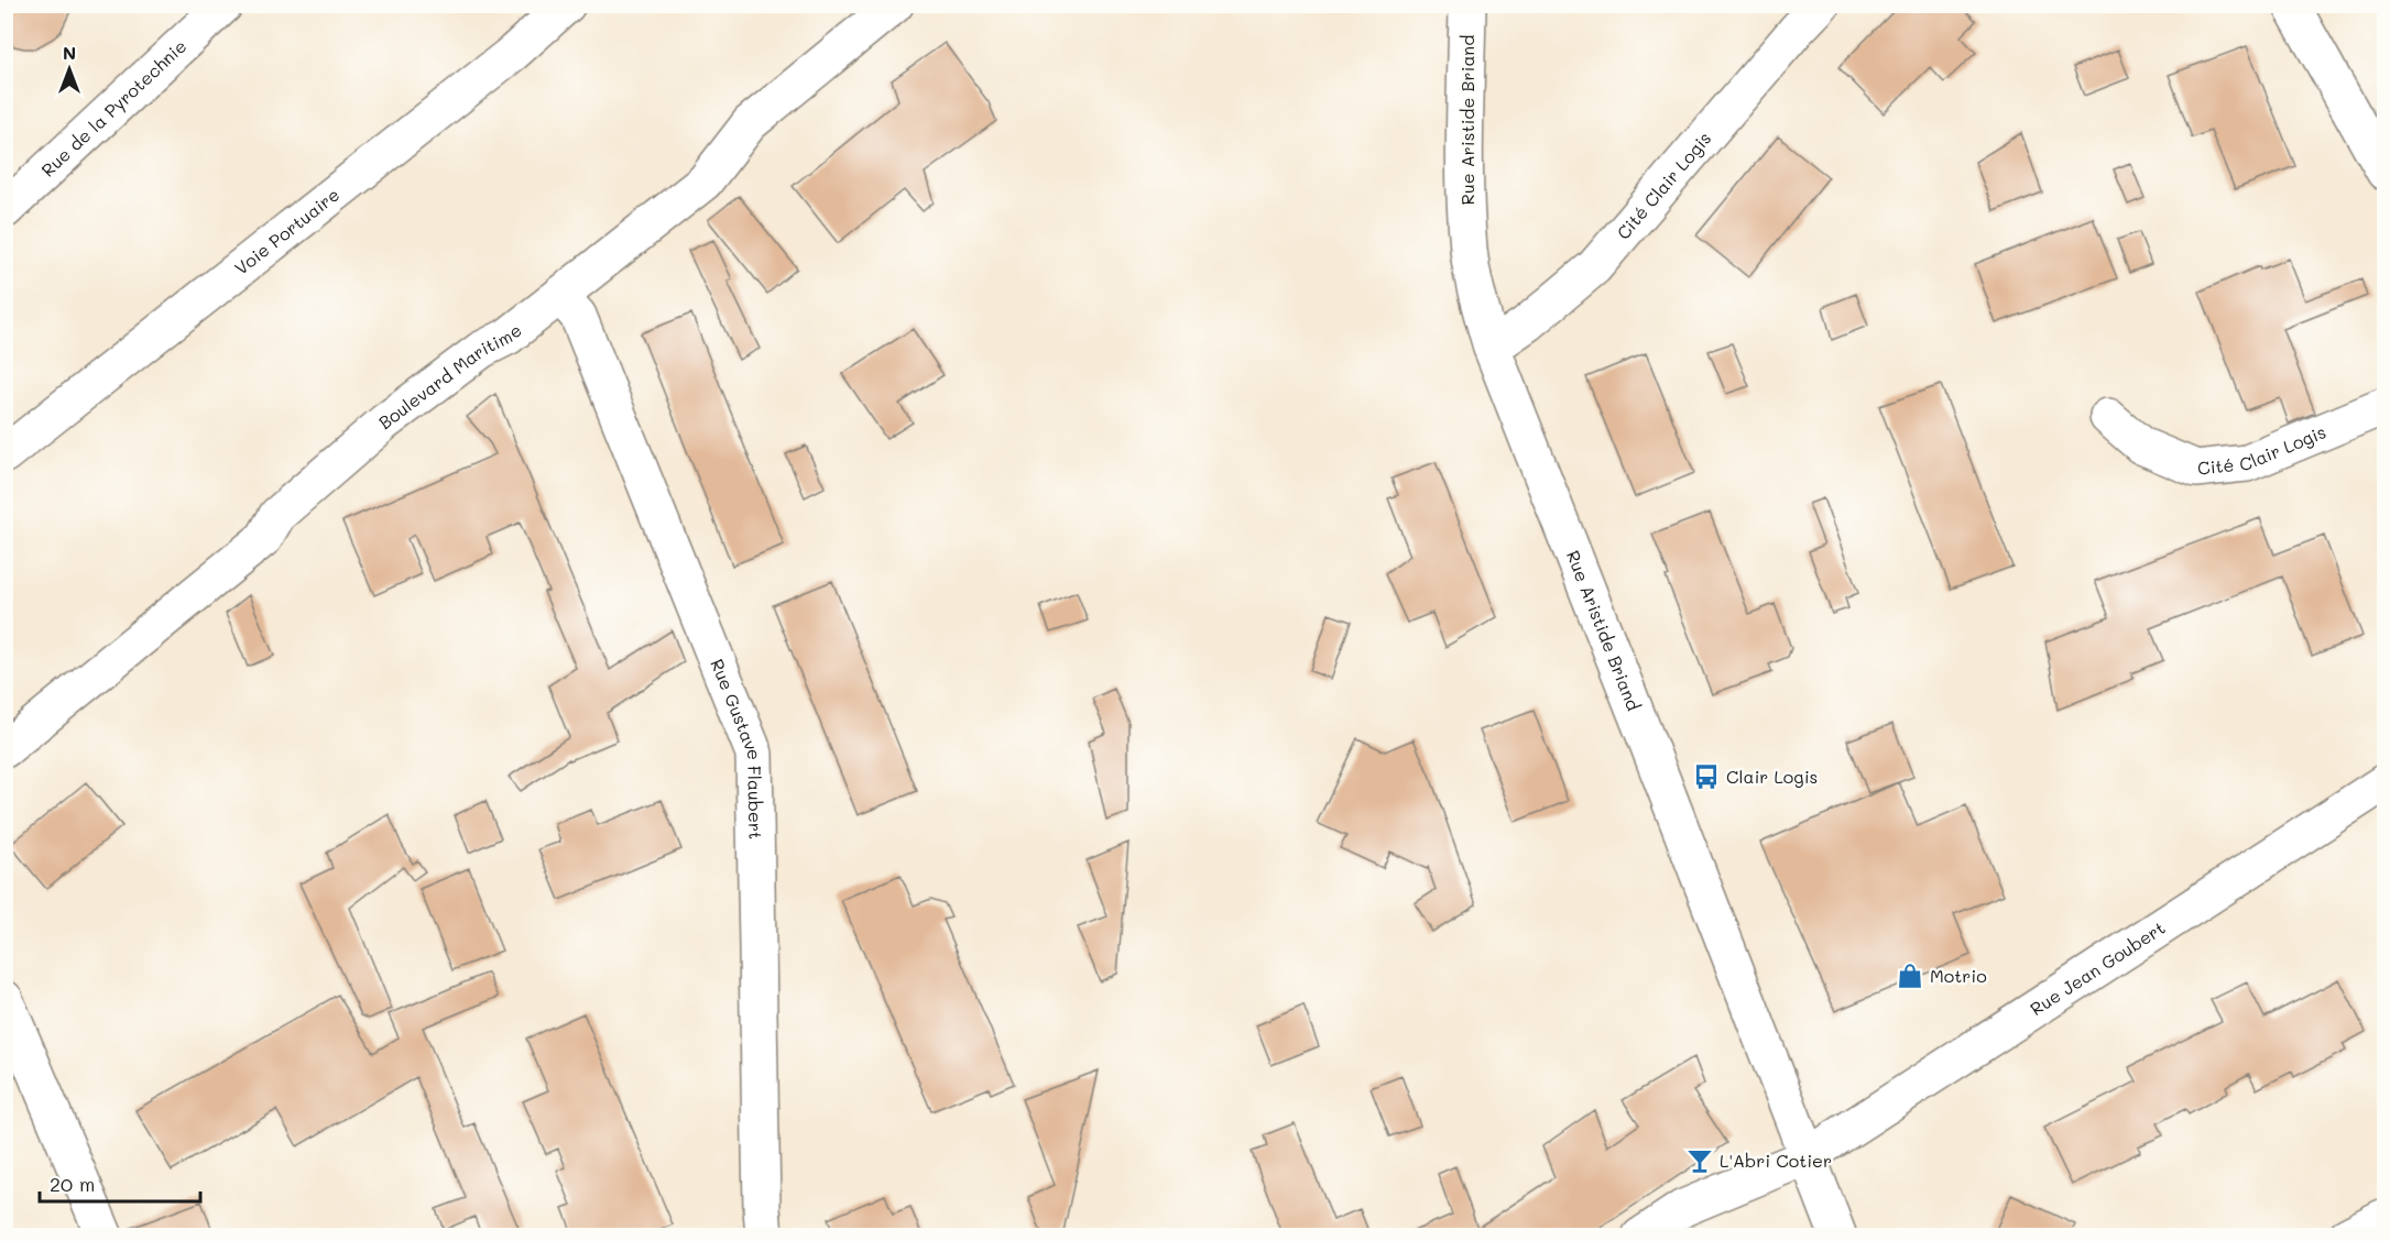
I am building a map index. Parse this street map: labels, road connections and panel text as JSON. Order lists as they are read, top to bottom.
{
  "streets": {
    "street": [
      "Rue de la Pyrotechnie",
      "Rue Aristide Briand",
      "Cité Clair Logis",
      "Voie Portuaire",
      "Boulevard Maritime",
      "Rue Gustave Flaubert",
      "Rue Jean Goubert"
    ]
  },
  "crossings": [
    ["Rue Aristide Briand", "Cité Clair Logis"],
    ["Rue Aristide Briand", "Rue Jean Goubert"],
    ["Boulevard Maritime", "Rue Gustave Flaubert"]
  ],
  "places": {
    "bus stop": ["Clair Logis"],
    "shop": ["Motrio"],
    "bar": ["L'Abri Cotier"]
  },
  "scale_bar": "20 m",
  "north": "top"
}
